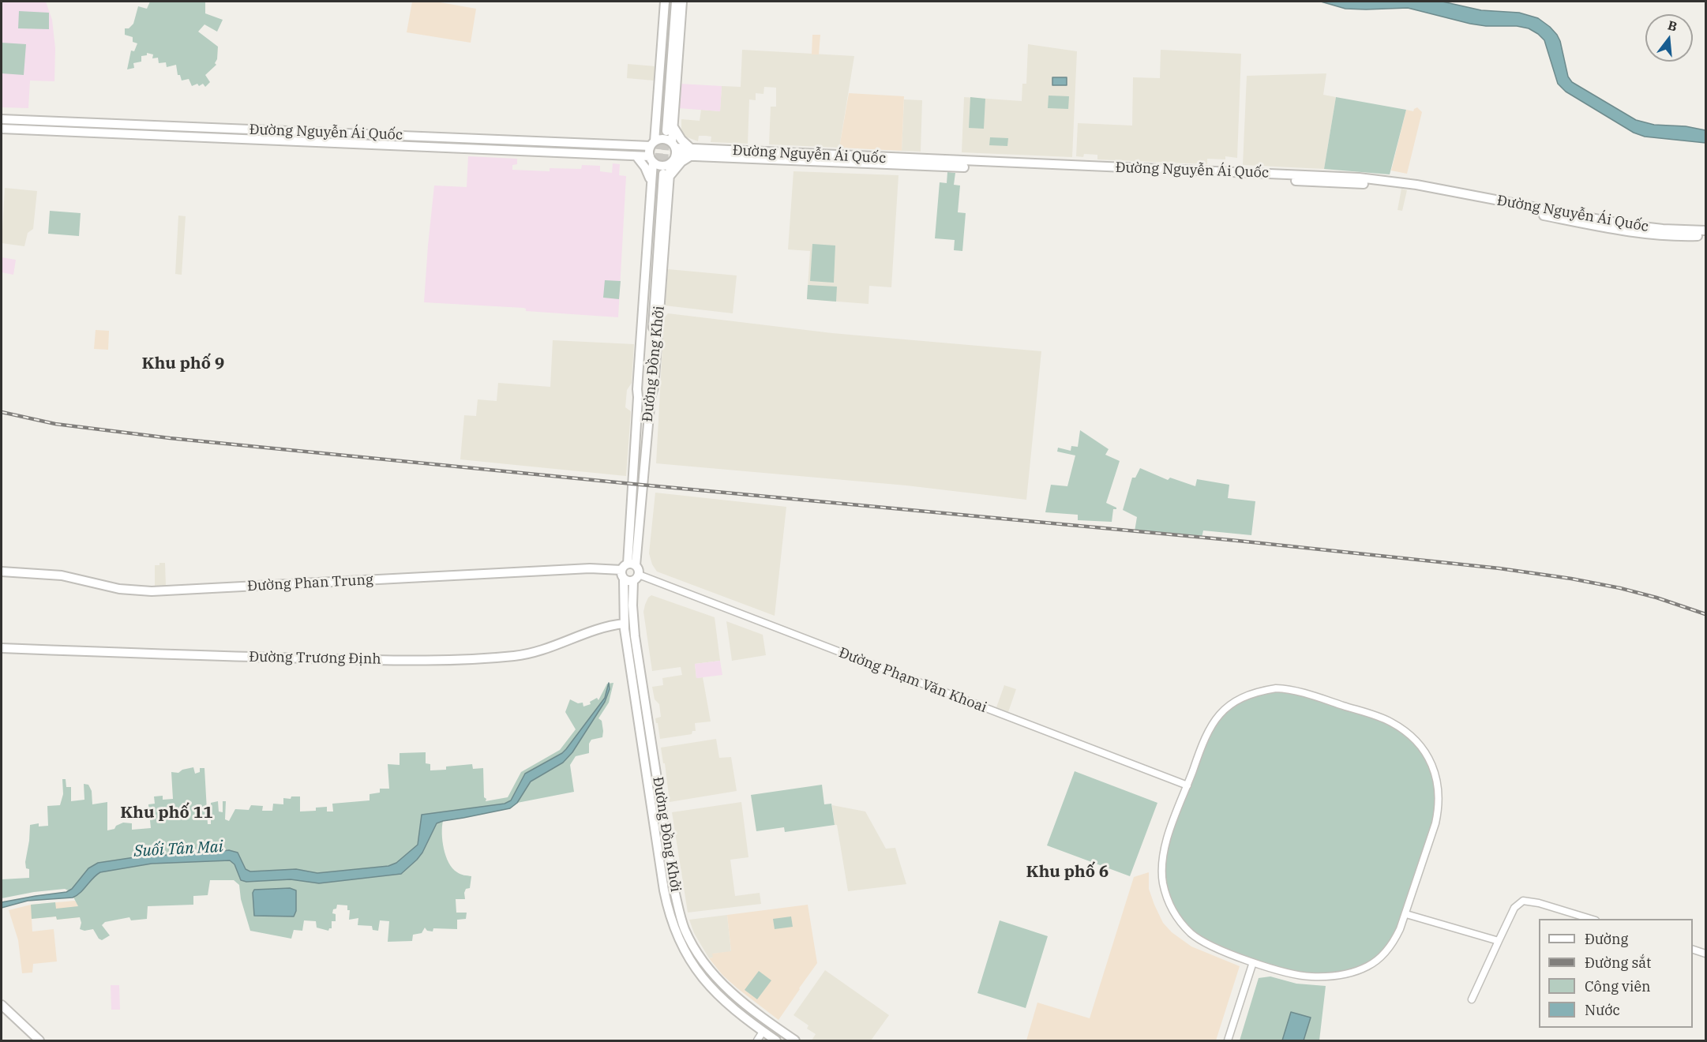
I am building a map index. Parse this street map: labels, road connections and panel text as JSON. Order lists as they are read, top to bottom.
{
  "streets": {
    "main road": [
      "Đường Nguyễn Ái Quốc",
      "Đường Đồng Khởi",
      "Đường Phan Trung",
      "Đường Trương Định"
    ],
    "street": ["Đường Phạm Văn Khoai"]
  },
  "crossings": [
    ["Đường Nguyễn Ái Quốc", "Đường Đồng Khởi"],
    ["Đường Đồng Khởi", "Đường Phan Trung"],
    ["Đường Đồng Khởi", "Đường Trương Định"],
    ["Đường Đồng Khởi", "Đường Phạm Văn Khoai"],
    ["Đường Phan Trung", "Đường Phạm Văn Khoai"]
  ],
  "districts": ["Khu phố 9", "Khu phố 11", "Khu phố 6"],
  "water": ["Suối Tân Mai"],
  "legend": [
    "Đường",
    "Đường sắt",
    "Công viên",
    "Nước"
  ],
  "north": "top"
}
